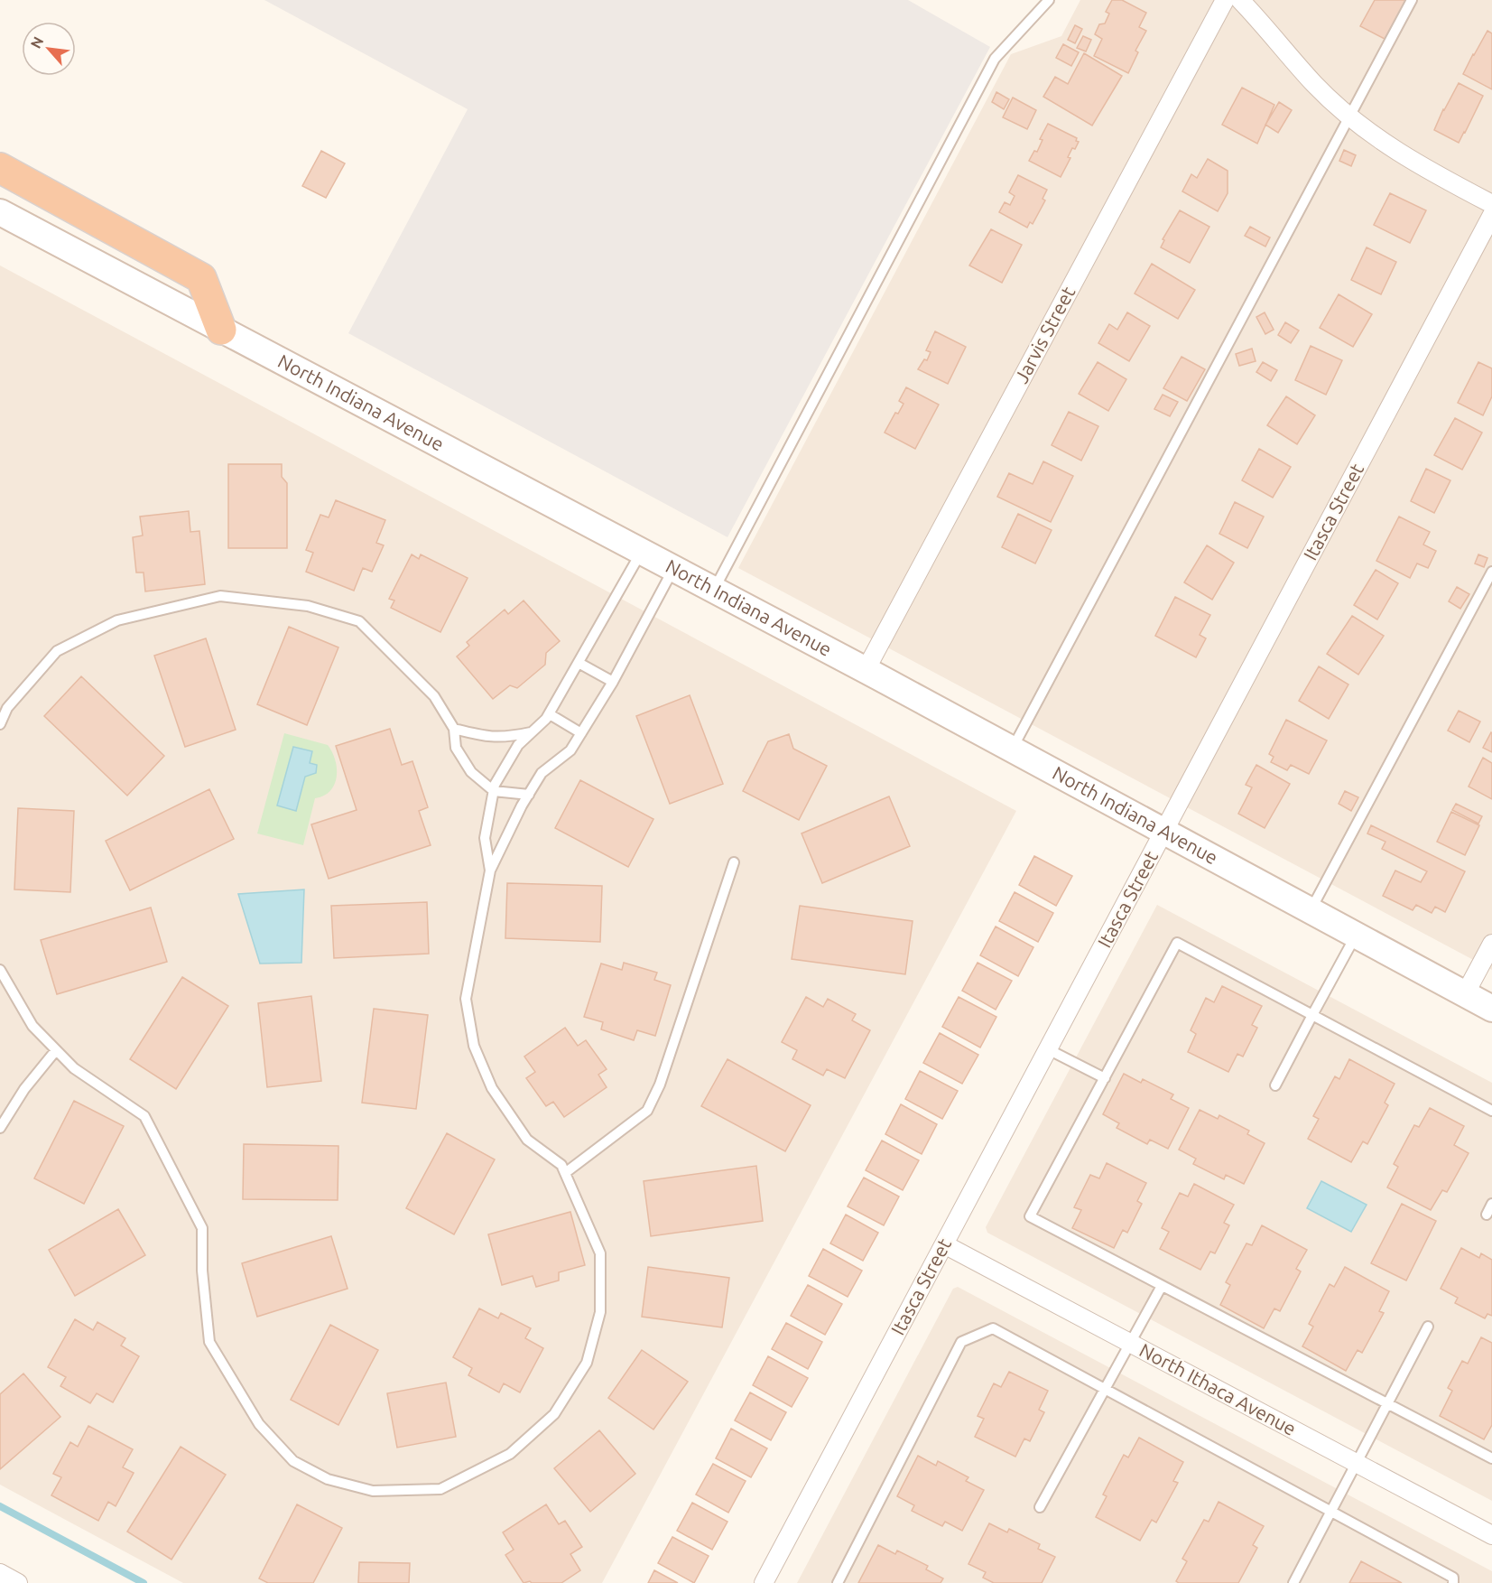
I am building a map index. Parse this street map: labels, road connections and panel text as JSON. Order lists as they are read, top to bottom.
{
  "streets": {
    "main road": ["North Indiana Avenue"],
    "street": ["Jarvis Street", "Itasca Street", "North Ithaca Avenue"]
  },
  "crossings": [
    ["Jarvis Street", "North Indiana Avenue"],
    ["North Indiana Avenue", "Itasca Street"],
    ["Itasca Street", "North Ithaca Avenue"]
  ],
  "north": "top left"
}
